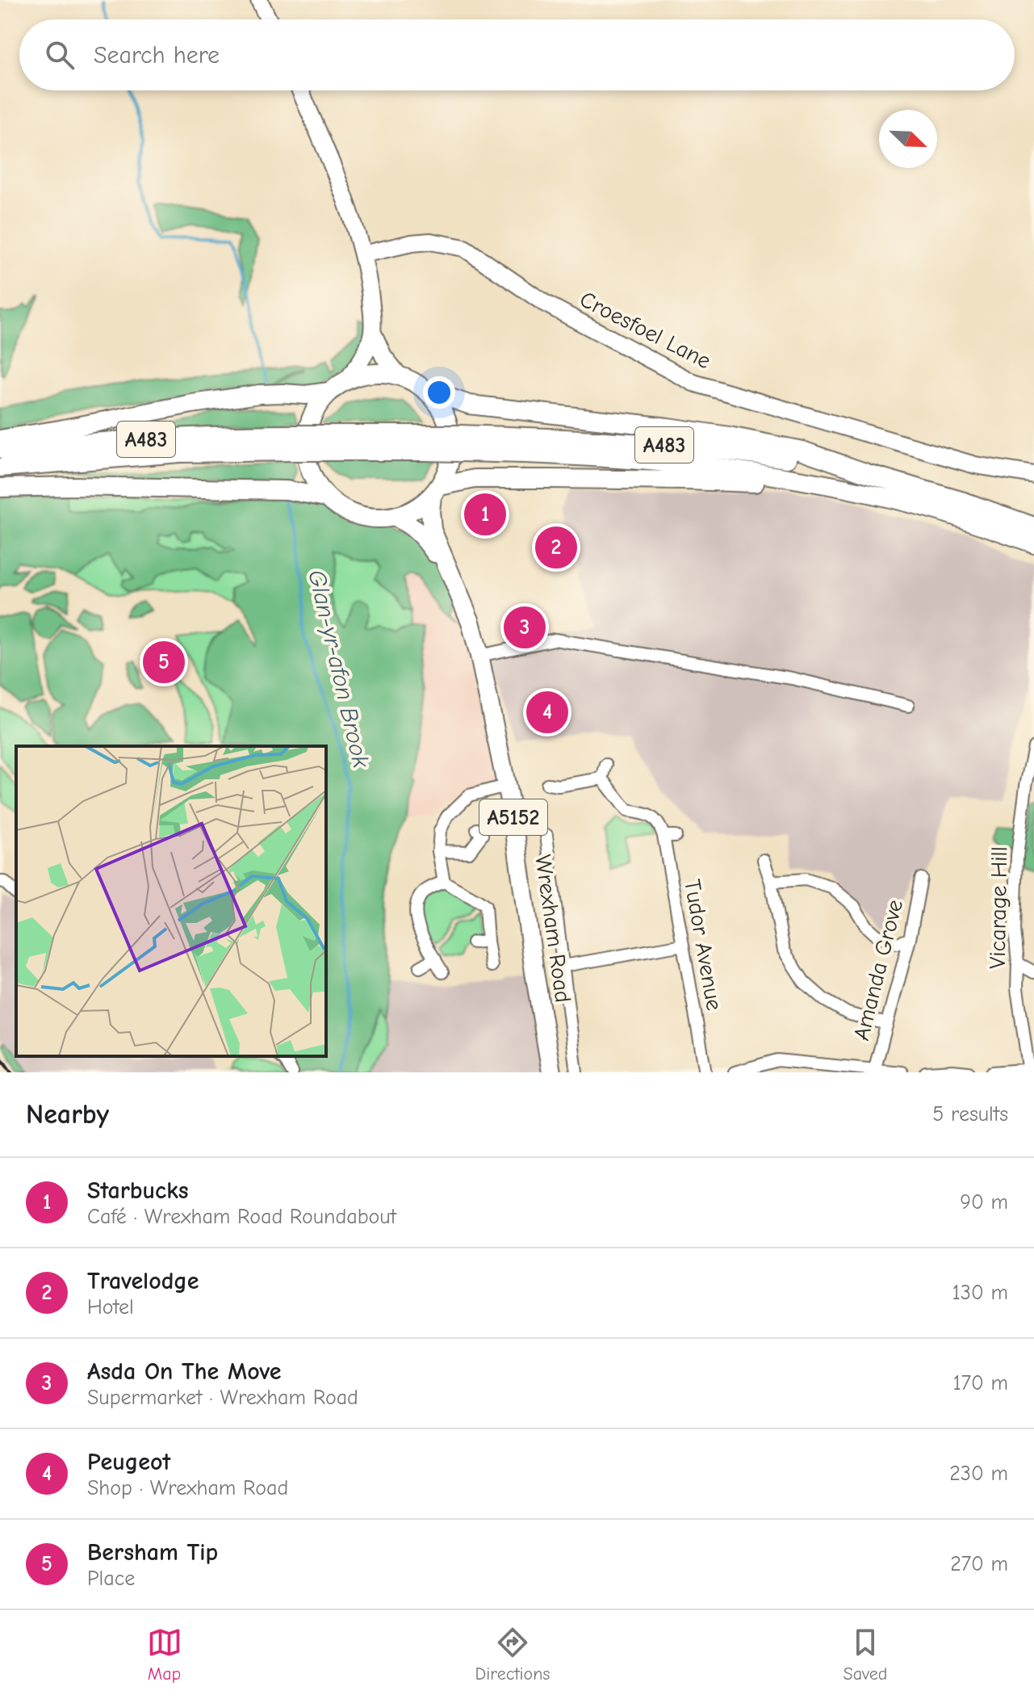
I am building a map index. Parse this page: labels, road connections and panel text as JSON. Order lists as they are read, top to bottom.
{
  "streets": {
    "main road": [
      "Croesfoel Lane",
      "A483",
      "A5152",
      "Wrexham Road"
    ],
    "street": ["Vicarage Hill", "Tudor Avenue", "Amanda Grove"]
  },
  "water": ["Glan-yr-afon Brook"],
  "north": "bottom right",
  "page": {
    "search": "Search here",
    "pins": [
      "1",
      "2",
      "3",
      "5",
      "4"
    ],
    "heading": ["Nearby", "5 results"],
    "list": [
      {
        "mark": "1",
        "name": "Starbucks",
        "note": "Café · Wrexham Road Roundabout",
        "value": "90 m"
      },
      {
        "mark": "2",
        "name": "Travelodge",
        "note": "Hotel",
        "value": "130 m"
      },
      {
        "mark": "3",
        "name": "Asda On The Move",
        "note": "Supermarket · Wrexham Road",
        "value": "170 m"
      },
      {
        "mark": "4",
        "name": "Peugeot",
        "note": "Shop · Wrexham Road",
        "value": "230 m"
      },
      {
        "mark": "5",
        "name": "Bersham Tip",
        "note": "Place",
        "value": "270 m"
      }
    ],
    "nav": ["Map", "Directions", "Saved"]
  }
}
